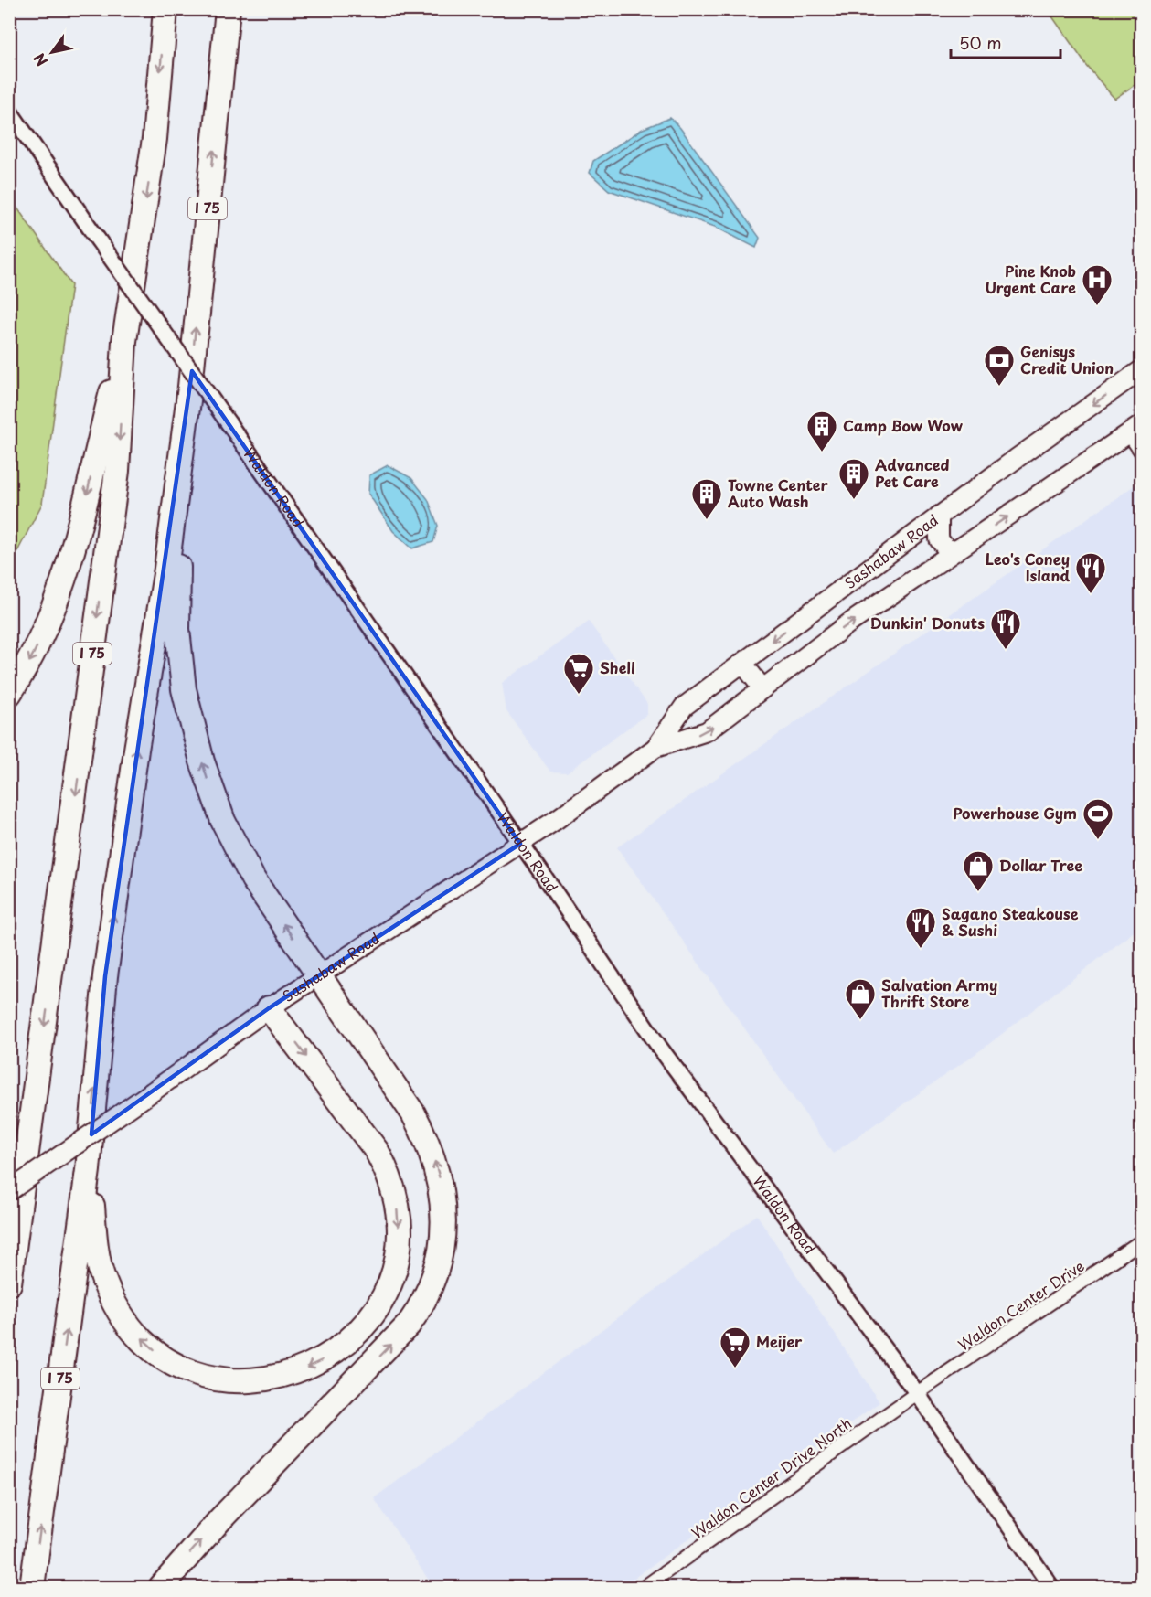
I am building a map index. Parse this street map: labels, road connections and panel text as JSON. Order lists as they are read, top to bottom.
{
  "streets": {
    "highway": ["I 75"],
    "main road": ["Sashabaw Road"],
    "street": ["Waldon Road", "Waldon Center Drive", "Waldon Center Drive North"]
  },
  "crossings": [
    ["Waldon Road", "Sashabaw Road"],
    ["Waldon Road", "Waldon Center Drive"],
    ["Waldon Road", "Waldon Center Drive North"],
    ["Waldon Center Drive", "Waldon Center Drive North"]
  ],
  "places": {
    "hospital": ["Pine Knob Urgent Care"],
    "bank": ["Genisys Credit Union"],
    "building": ["Camp Bow Wow", "Advanced Pet Care", "Towne Center Auto Wash"],
    "restaurant": ["Leo's Coney Island", "Dunkin' Donuts", "Sagano Steakouse & Sushi"],
    "supermarket": ["Shell", "Meijer"],
    "sports": ["Powerhouse Gym"],
    "shop": ["Dollar Tree", "Salvation Army Thrift Store"]
  },
  "scale_bar": "50 m",
  "north": "bottom left"
}
